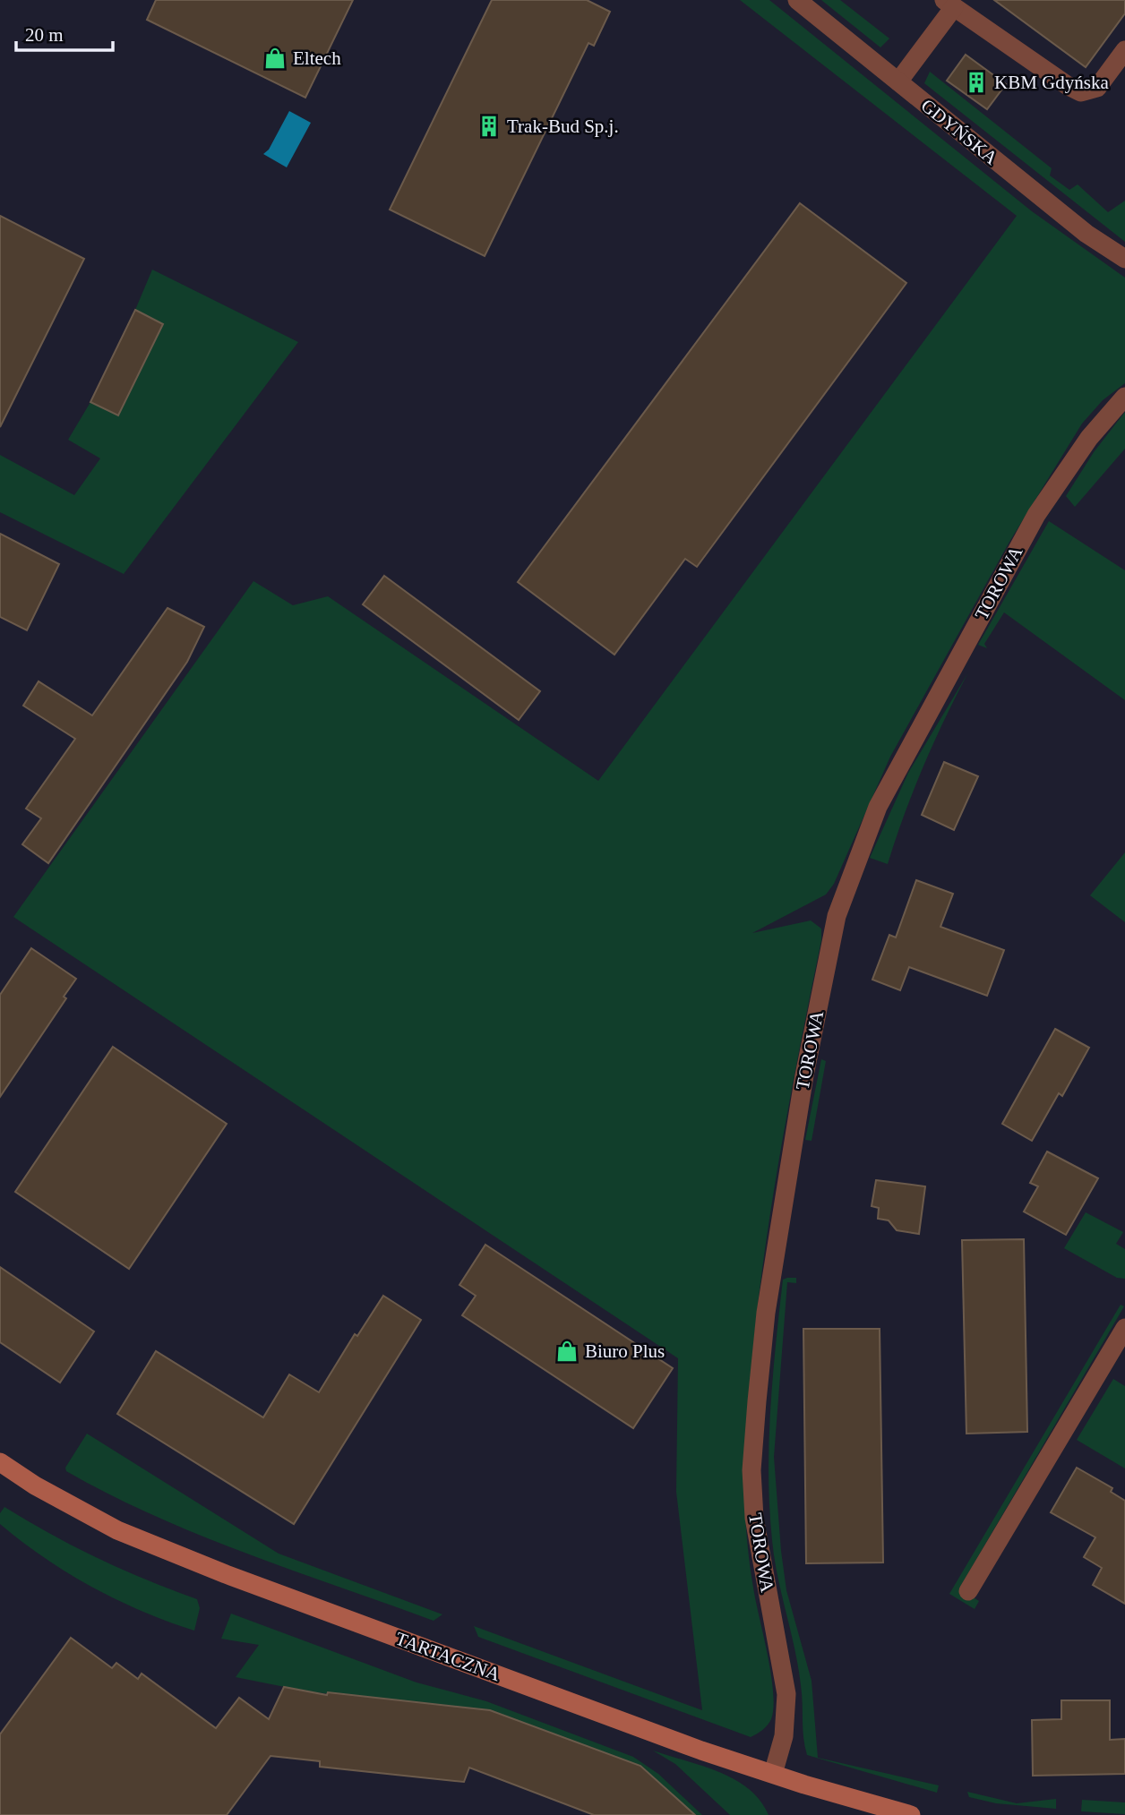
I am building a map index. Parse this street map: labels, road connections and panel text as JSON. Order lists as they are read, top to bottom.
{
  "streets": {
    "street": ["GDYŃSKA", "TOROWA", "TARTACZNA"]
  },
  "crossings": [
    ["TOROWA", "TARTACZNA"]
  ],
  "places": {
    "shop": ["Eltech", "Biuro Plus"],
    "building": ["KBM Gdyńska", "Trak-Bud Sp.j."]
  },
  "scale_bar": "20 m"
}
